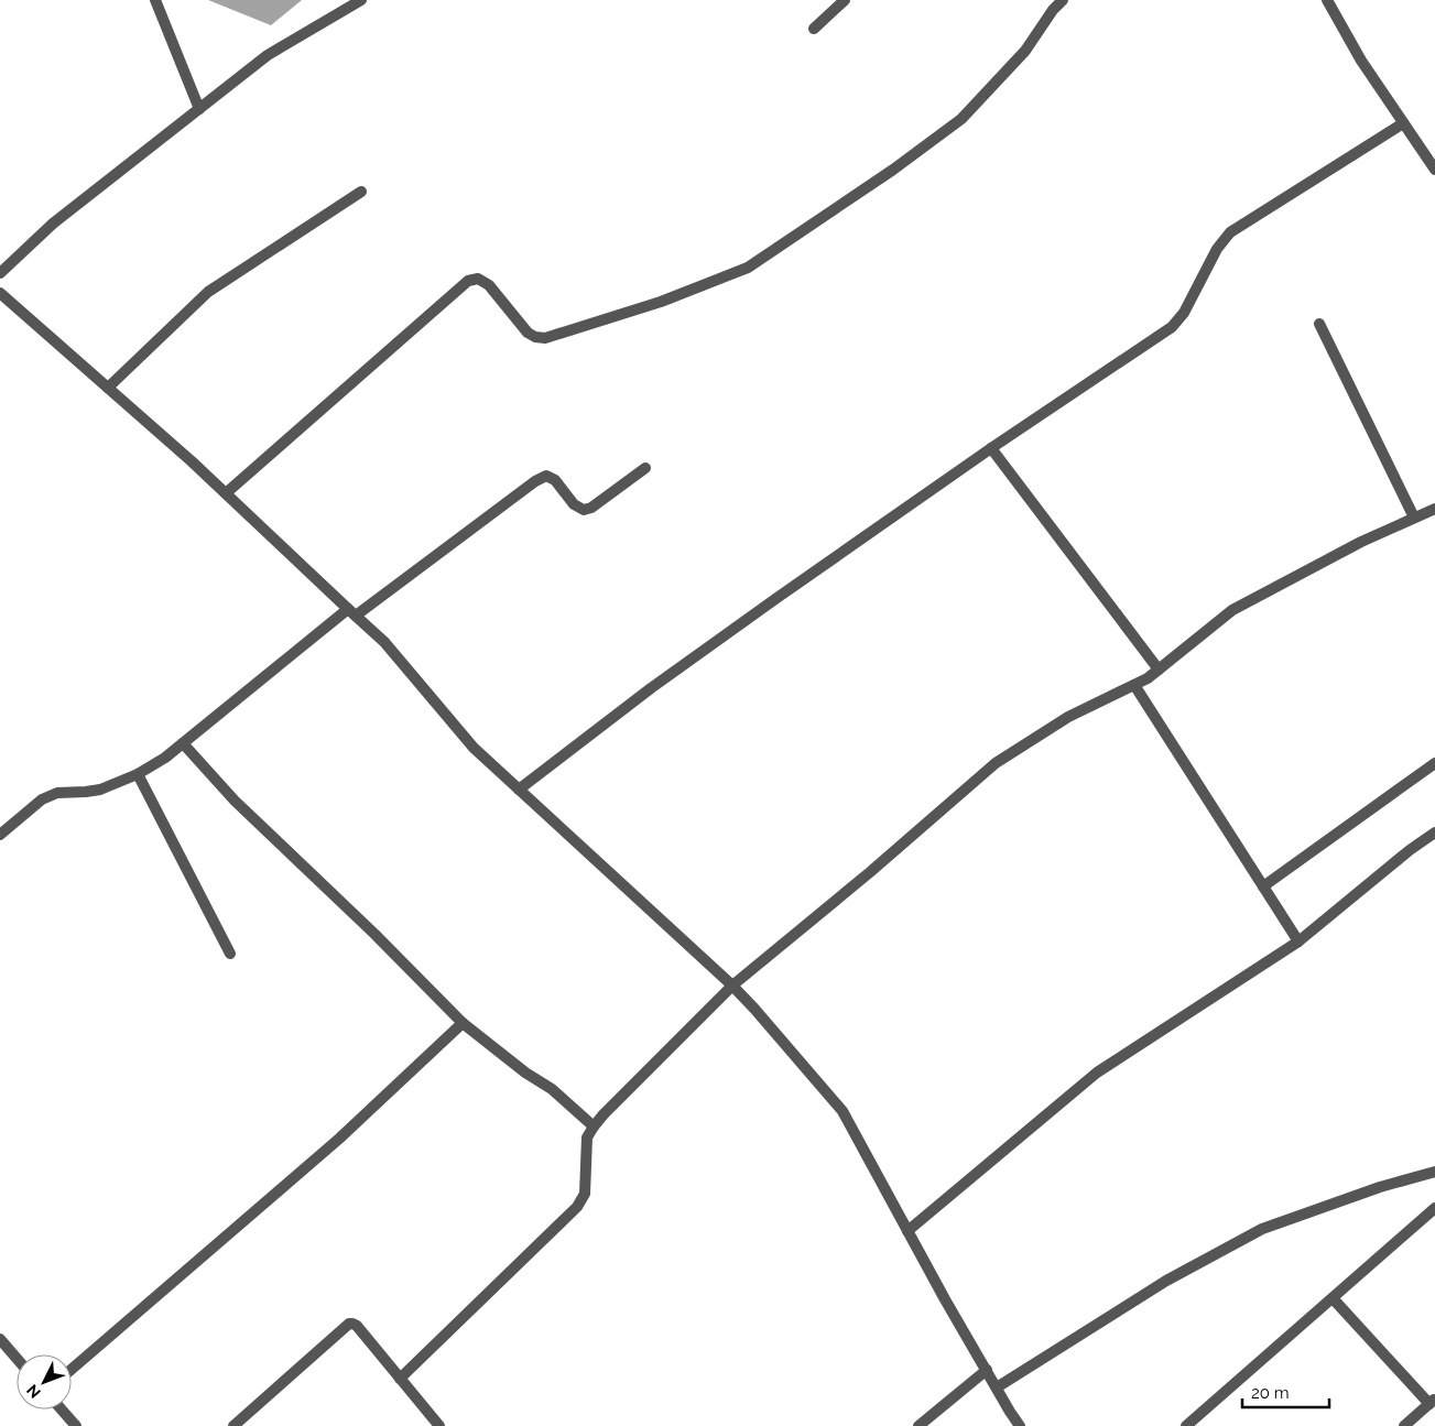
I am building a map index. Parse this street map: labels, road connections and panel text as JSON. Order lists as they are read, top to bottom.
{
  "scale_bar": "20 m",
  "north": "bottom left"
}
